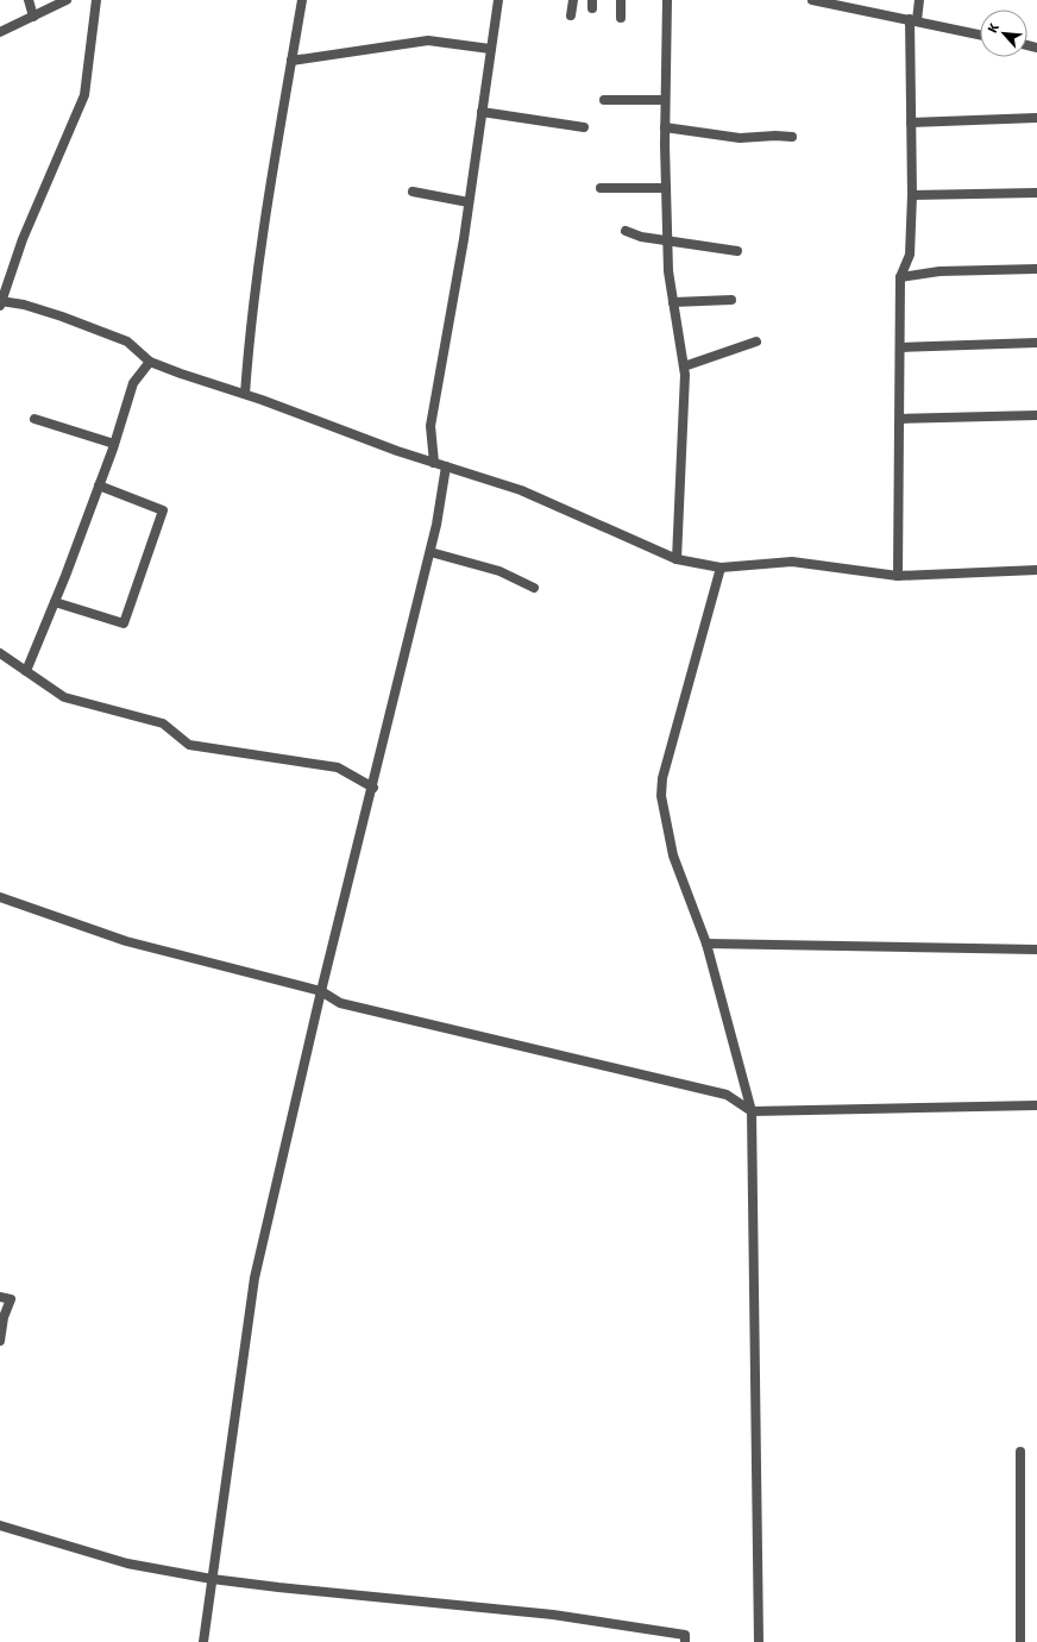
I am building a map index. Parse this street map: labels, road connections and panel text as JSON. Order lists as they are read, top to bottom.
{
  "north": "top left"
}
